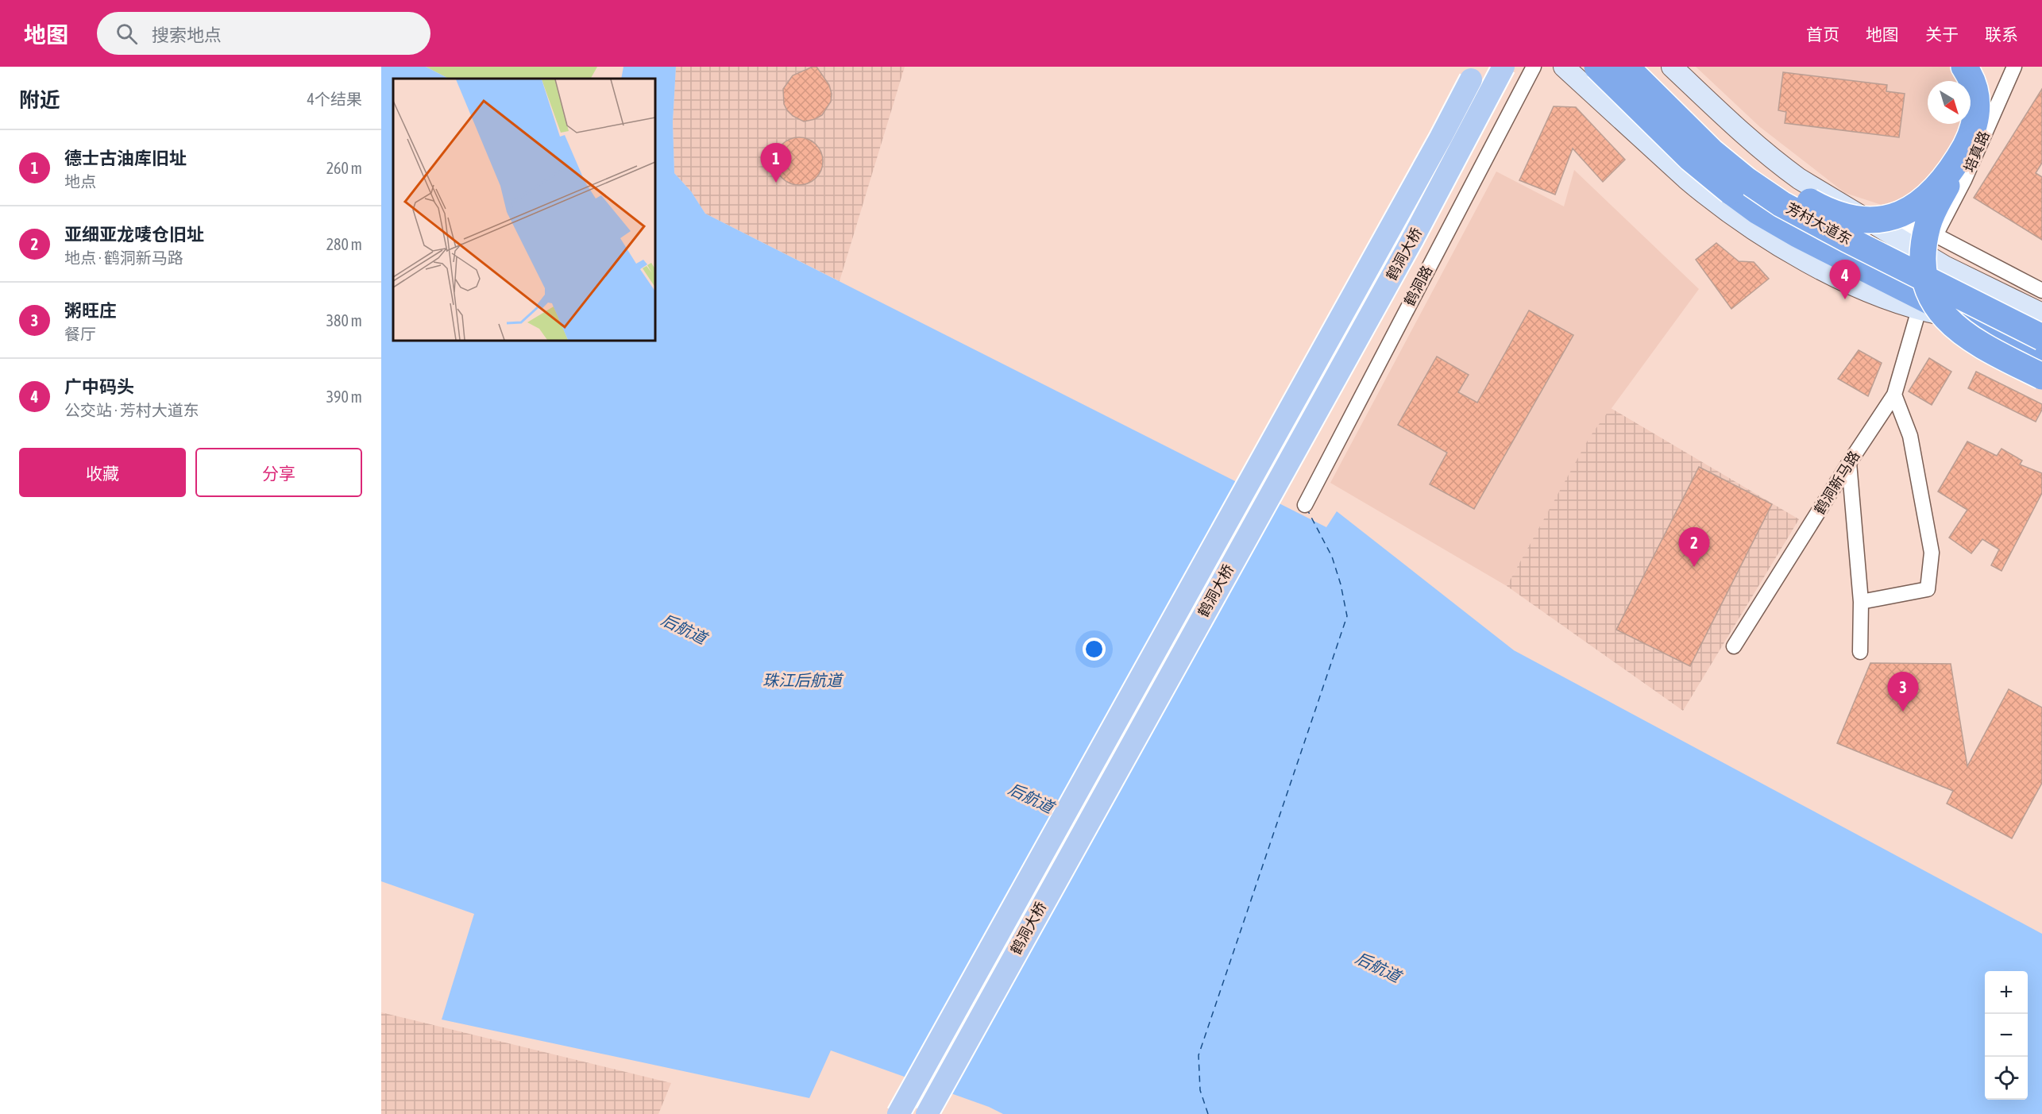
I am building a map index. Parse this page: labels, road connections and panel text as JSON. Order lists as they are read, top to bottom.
{
  "streets": {
    "highway": ["芳村大道东"],
    "main road": ["鹤洞大桥"],
    "street": ["培真路", "鹤洞路", "鹤洞新马路"]
  },
  "crossings": [
    ["芳村大道东", "鹤洞新马路"]
  ],
  "water": ["后航道", "珠江后航道"],
  "north": "bottom right",
  "page": {
    "header": "地图",
    "search": "搜索地点",
    "nav": [
      "首页",
      "地图",
      "关于",
      "联系"
    ],
    "heading": ["附近", "4个结果"],
    "list": [
      {
        "mark": "1",
        "name": "德士古油库旧址",
        "note": "地点",
        "value": "260 m"
      },
      {
        "mark": "2",
        "name": "亚细亚龙唛仓旧址",
        "note": "地点 · 鹤洞新马路",
        "value": "280 m"
      },
      {
        "mark": "3",
        "name": "粥旺庄",
        "note": "餐厅",
        "value": "380 m"
      },
      {
        "mark": "4",
        "name": "广中码头",
        "note": "公交站 · 芳村大道东",
        "value": "390 m"
      }
    ],
    "pins": [
      "1",
      "4",
      "2",
      "3"
    ],
    "buttons": ["收藏", "分享"],
    "map_buttons": ["+", "−"]
  }
}
